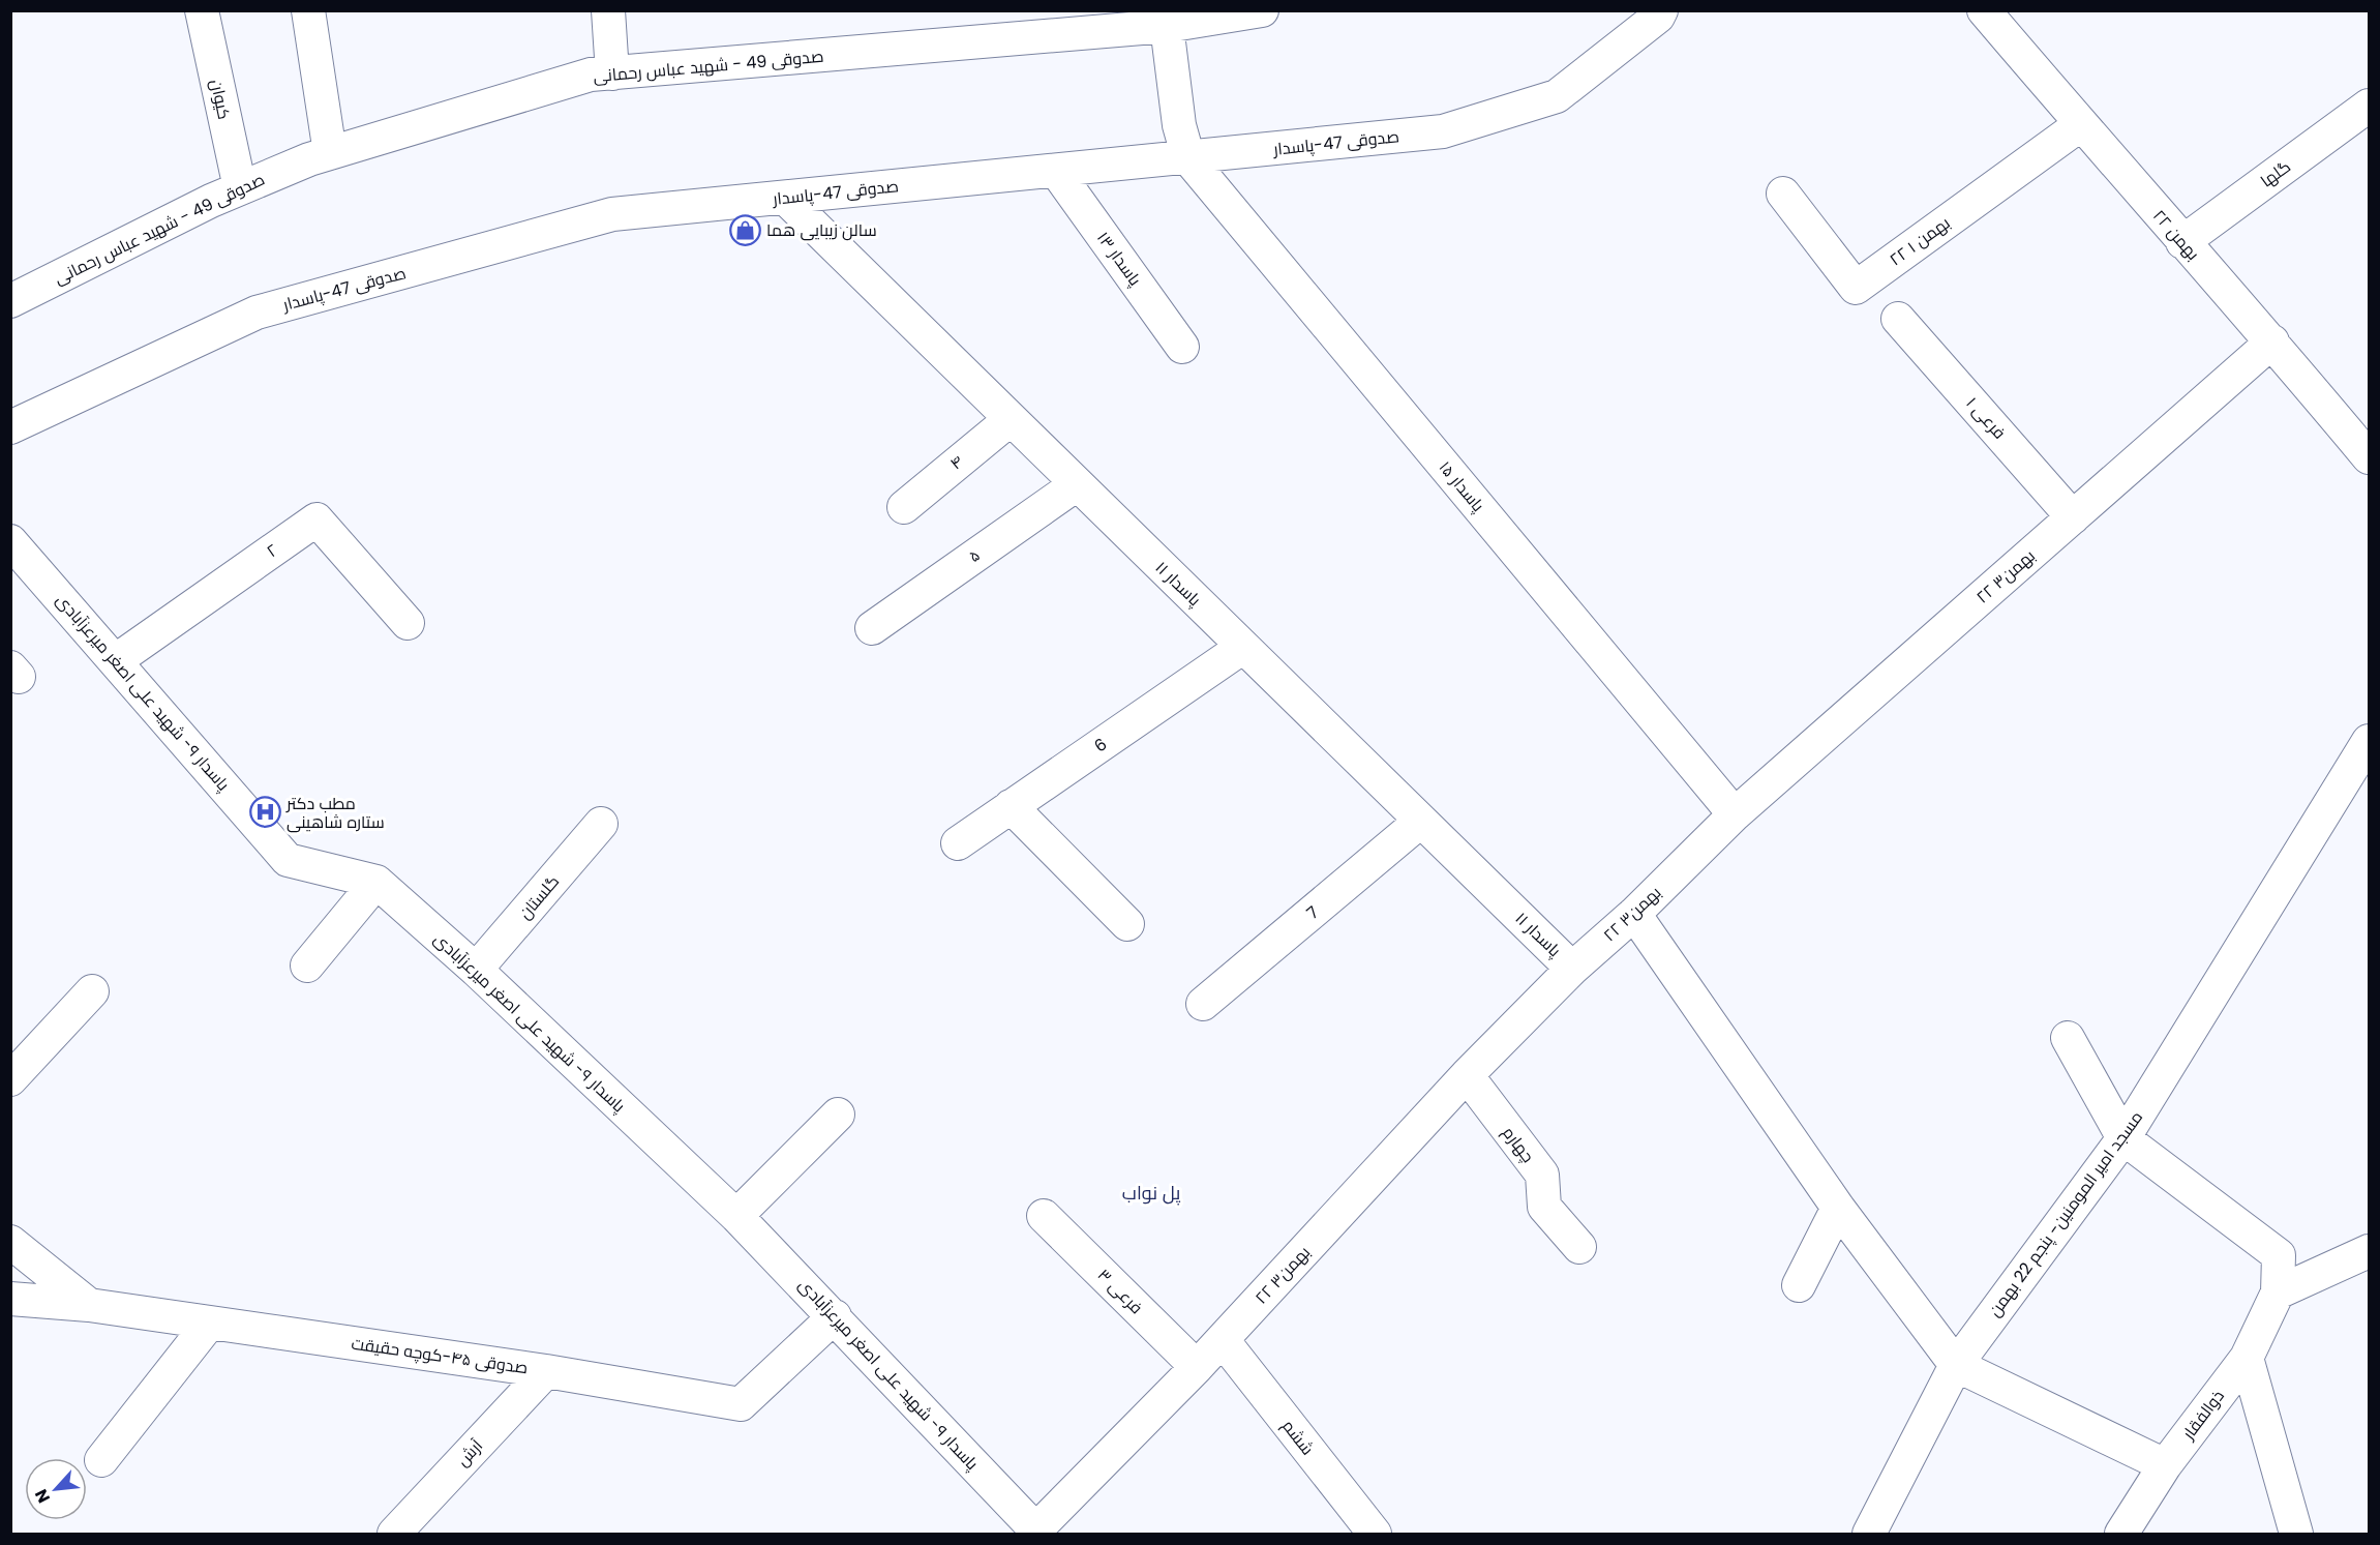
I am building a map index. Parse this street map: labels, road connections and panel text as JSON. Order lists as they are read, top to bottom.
{
  "streets": {
    "street": [
      "صدوقی 49 - شهید عباس رحمانی",
      "کیوان",
      "صدوقی 47-پاسدار",
      "گلها",
      "۲۲ بهمن",
      "۲۲ بهمن ۱",
      "پاسدار ۱۳",
      "فرعی ۱",
      "۴",
      "پاسدار ۱۵",
      "۲",
      "۵",
      "۲۲ بهمن۳",
      "پاسدار ۱۱",
      "پاسدار ۹- شهید علی اصغر میرعزآبادی",
      "6",
      "گلستان",
      "7",
      "چهارم",
      "مسجد امیر المومنین- پنجم 22 بهمن",
      "فرعی ۳",
      "صدوقی ۴۵-کوچه حقیقت",
      "ذوالفقار",
      "ششم",
      "آرش"
    ]
  },
  "crossings": [
    ["صدوقی 49 - شهید عباس رحمانی", "کیوان"],
    ["صدوقی 47-پاسدار", "پاسدار ۱۳"],
    ["صدوقی 47-پاسدار", "پاسدار ۱۵"],
    ["صدوقی 47-پاسدار", "پاسدار ۱۱"],
    ["گلها", "۲۲ بهمن"],
    ["۲۲ بهمن", "۲۲ بهمن ۱"],
    ["۲۲ بهمن", "۲۲ بهمن۳"],
    ["فرعی ۱", "۲۲ بهمن۳"],
    ["۴", "پاسدار ۱۱"],
    ["پاسدار ۱۵", "۲۲ بهمن۳"],
    ["۲", "پاسدار ۹- شهید علی اصغر میرعزآبادی"],
    ["۵", "پاسدار ۱۱"],
    ["۲۲ بهمن۳", "پاسدار ۱۱"],
    ["۲۲ بهمن۳", "پاسدار ۹- شهید علی اصغر میرعزآبادی"],
    ["۲۲ بهمن۳", "چهارم"],
    ["۲۲ بهمن۳", "فرعی ۳"],
    ["۲۲ بهمن۳", "ششم"],
    ["پاسدار ۱۱", "6"],
    ["پاسدار ۱۱", "7"],
    ["پاسدار ۹- شهید علی اصغر میرعزآبادی", "گلستان"],
    ["پاسدار ۹- شهید علی اصغر میرعزآبادی", "صدوقی ۴۵-کوچه حقیقت"],
    ["صدوقی ۴۵-کوچه حقیقت", "آرش"]
  ],
  "districts": ["پل نواب"],
  "places": {
    "shop": ["سالن زیبایی هما"],
    "hospital": ["مطب دکتر ستاره شاهینی"]
  },
  "north": "bottom left"
}
